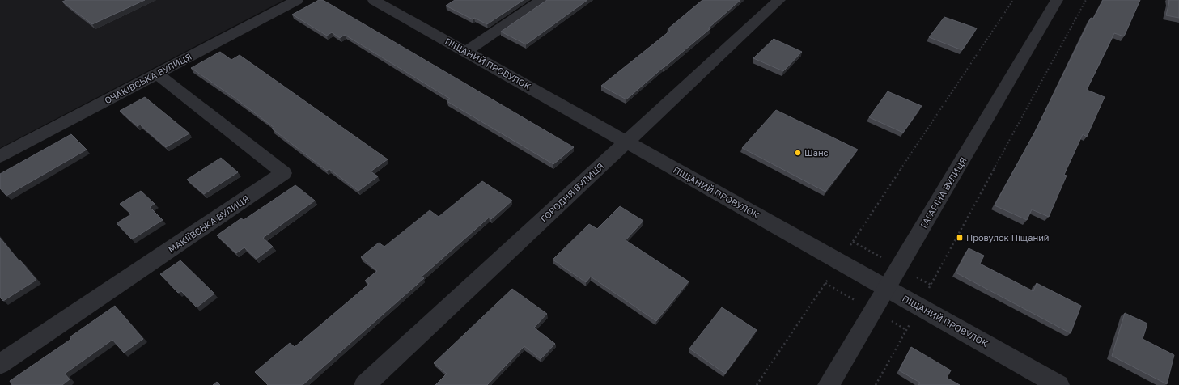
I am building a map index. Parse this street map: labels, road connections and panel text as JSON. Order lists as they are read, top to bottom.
{
  "streets": {
    "street": [
      "ПІЩАНИЙ ПРОВУЛОК",
      "ОЧАКІВСЬКА ВУЛИЦЯ",
      "ГОРОДНЯ ВУЛИЦЯ",
      "ГАГАРІНА ВУЛИЦЯ",
      "МАКІЇВСЬКА ВУЛИЦЯ"
    ]
  },
  "crossings": [
    ["ПІЩАНИЙ ПРОВУЛОК", "ГОРОДНЯ ВУЛИЦЯ"],
    ["ПІЩАНИЙ ПРОВУЛОК", "ГАГАРІНА ВУЛИЦЯ"],
    ["ОЧАКІВСЬКА ВУЛИЦЯ", "МАКІЇВСЬКА ВУЛИЦЯ"]
  ],
  "places": {
    "other": ["Шанс"],
    "transit": ["Провулок Піщаний"]
  }
}
